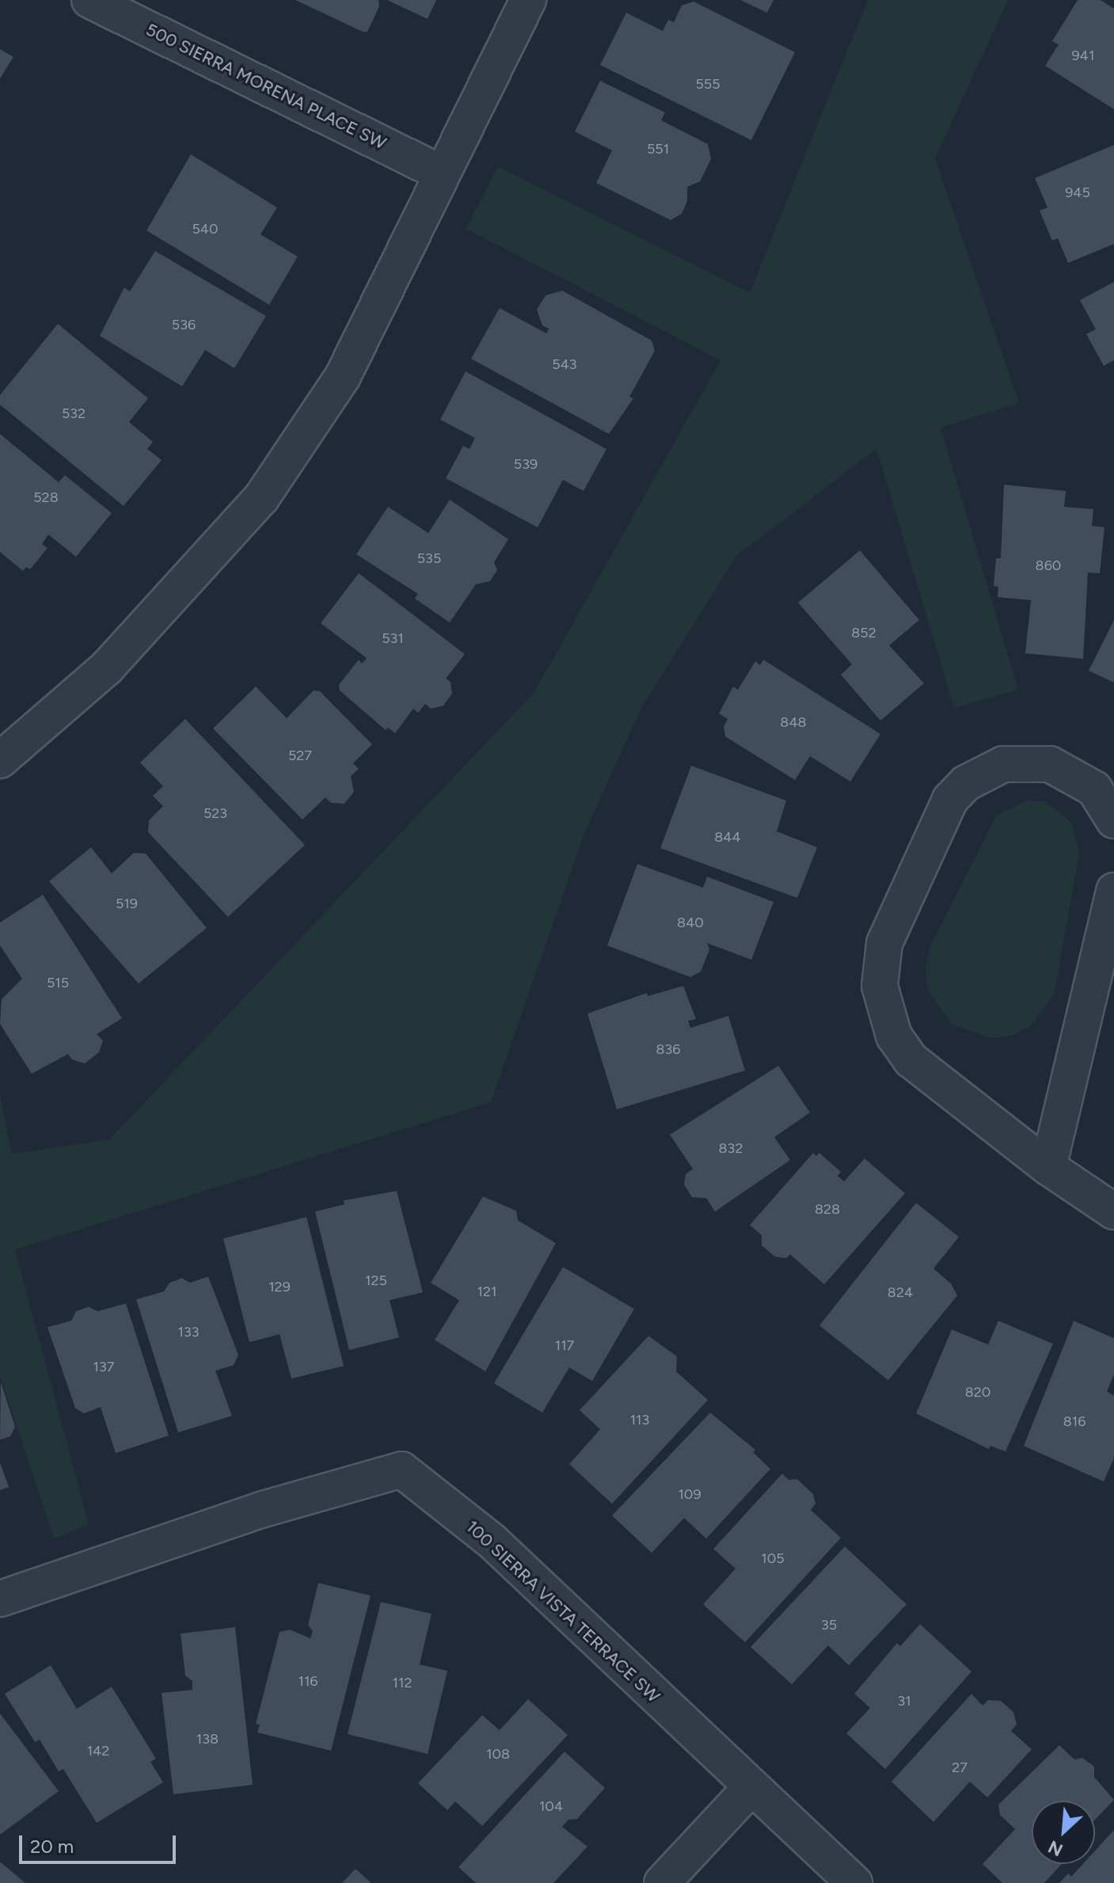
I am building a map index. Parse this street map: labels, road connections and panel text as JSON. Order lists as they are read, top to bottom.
{
  "streets": {
    "street": ["500 SIERRA MORENA PLACE SW", "100 SIERRA VISTA TERRACE SW"]
  },
  "house_numbers": [
    "941",
    "555",
    "551",
    "945",
    "540",
    "536",
    "543",
    "532",
    "539",
    "528",
    "535",
    "860",
    "852",
    "531",
    "848",
    "527",
    "523",
    "844",
    "519",
    "840",
    "515",
    "836",
    "832",
    "828",
    "125",
    "129",
    "121",
    "824",
    "133",
    "117",
    "137",
    "820",
    "113",
    "816",
    "109",
    "105",
    "35",
    "116",
    "112",
    "31",
    "138",
    "142",
    "108",
    "27",
    "104"
  ],
  "scale_bar": "20 m",
  "north": "bottom left"
}
